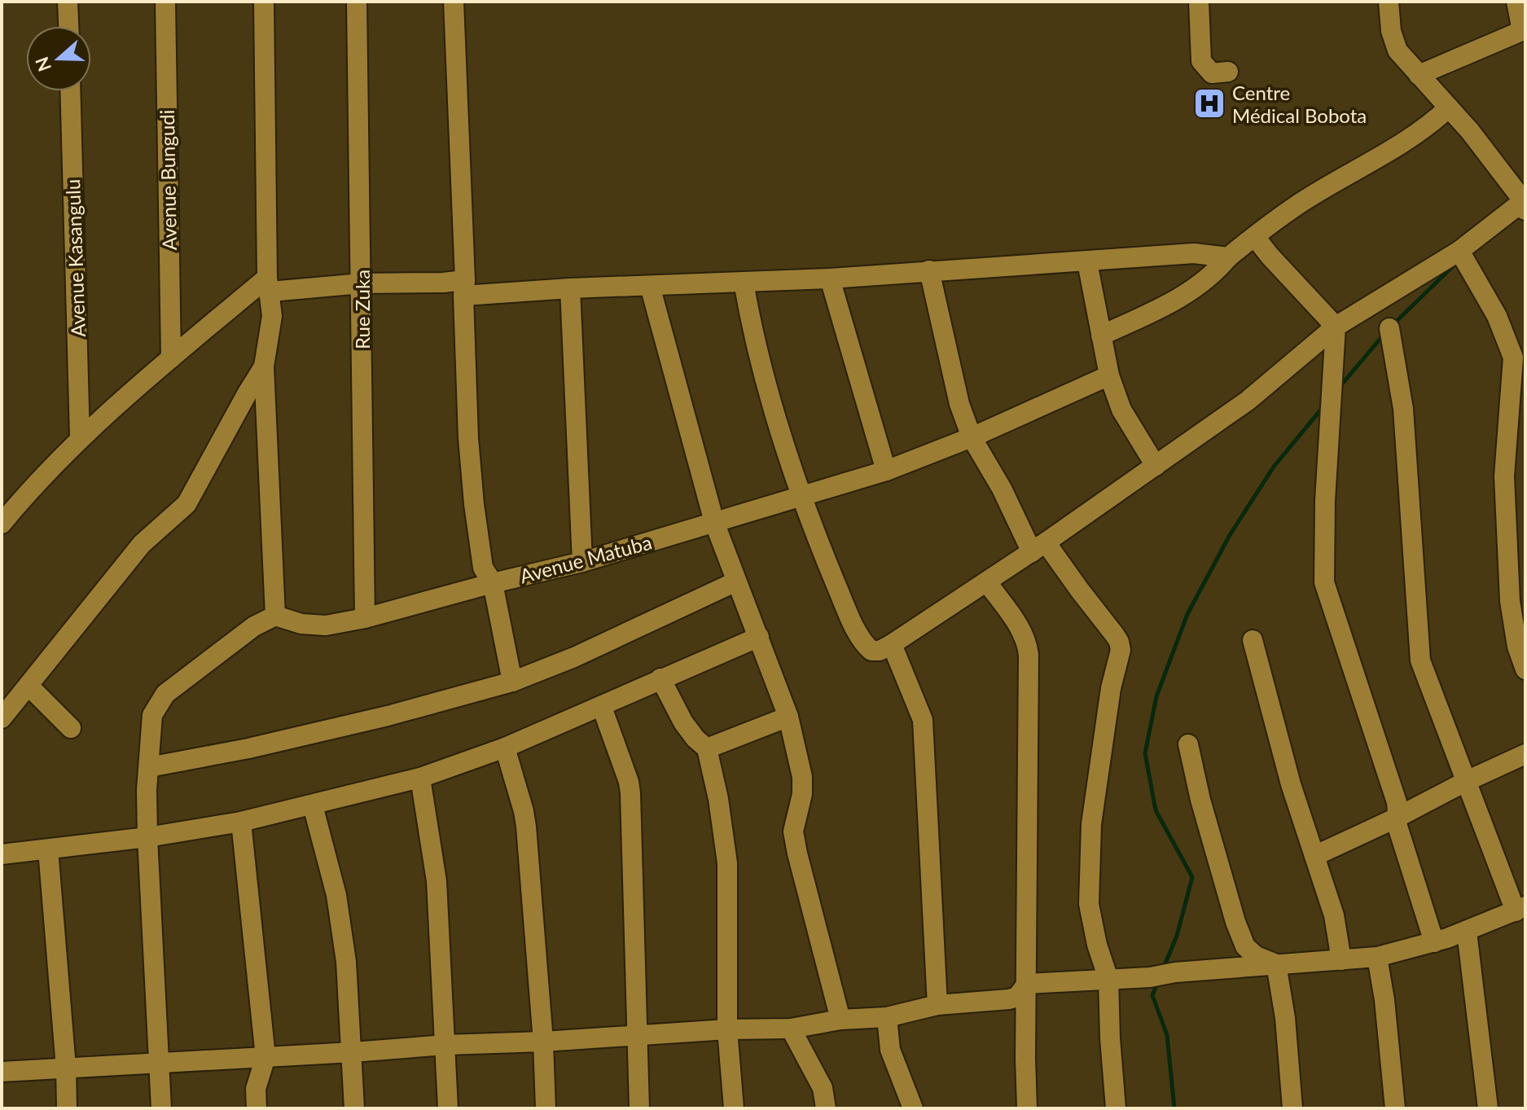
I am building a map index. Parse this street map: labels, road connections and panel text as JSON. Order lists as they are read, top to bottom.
{
  "streets": {
    "street": [
      "Avenue Bungudi",
      "Avenue Kasangulu",
      "Rue Zuka",
      "Avenue Matuba"
    ]
  },
  "crossings": [
    ["Rue Zuka", "Avenue Matuba"]
  ],
  "places": {
    "hospital": ["Centre Médical Bobota"]
  },
  "north": "left"
}
